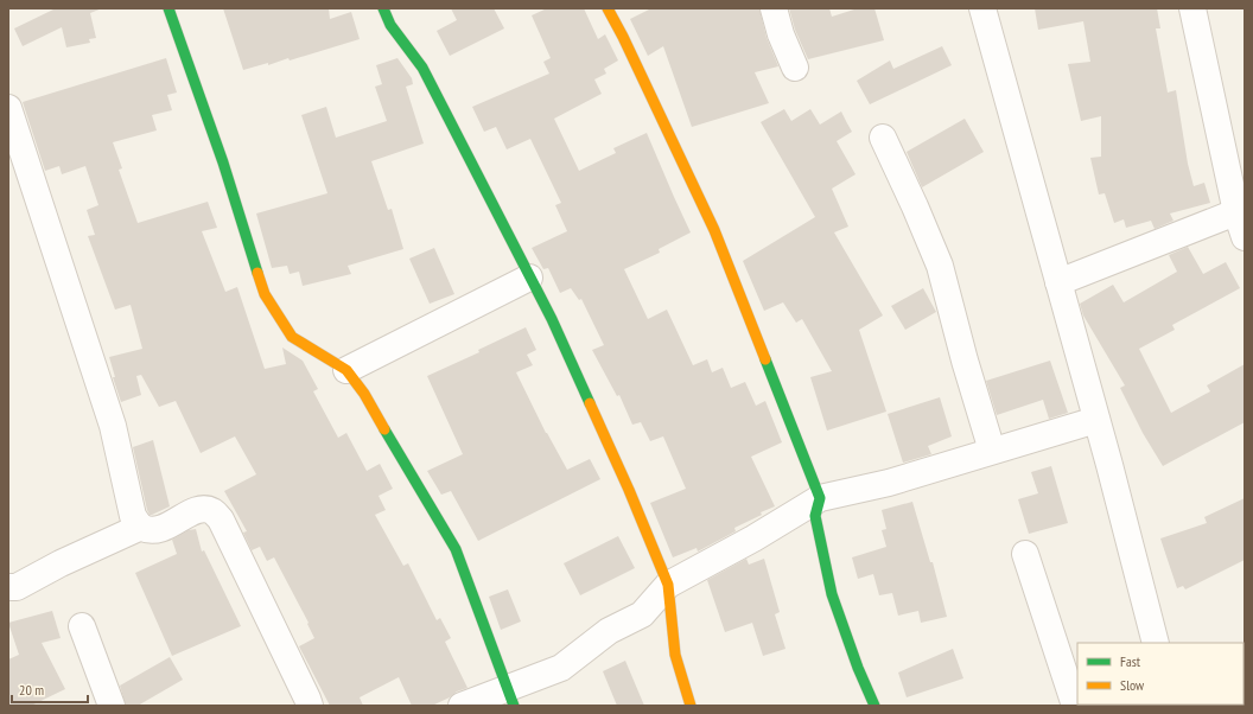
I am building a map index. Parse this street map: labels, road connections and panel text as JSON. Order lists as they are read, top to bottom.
{
  "legend": ["Fast", "Slow"],
  "scale_bar": "20 m"
}
